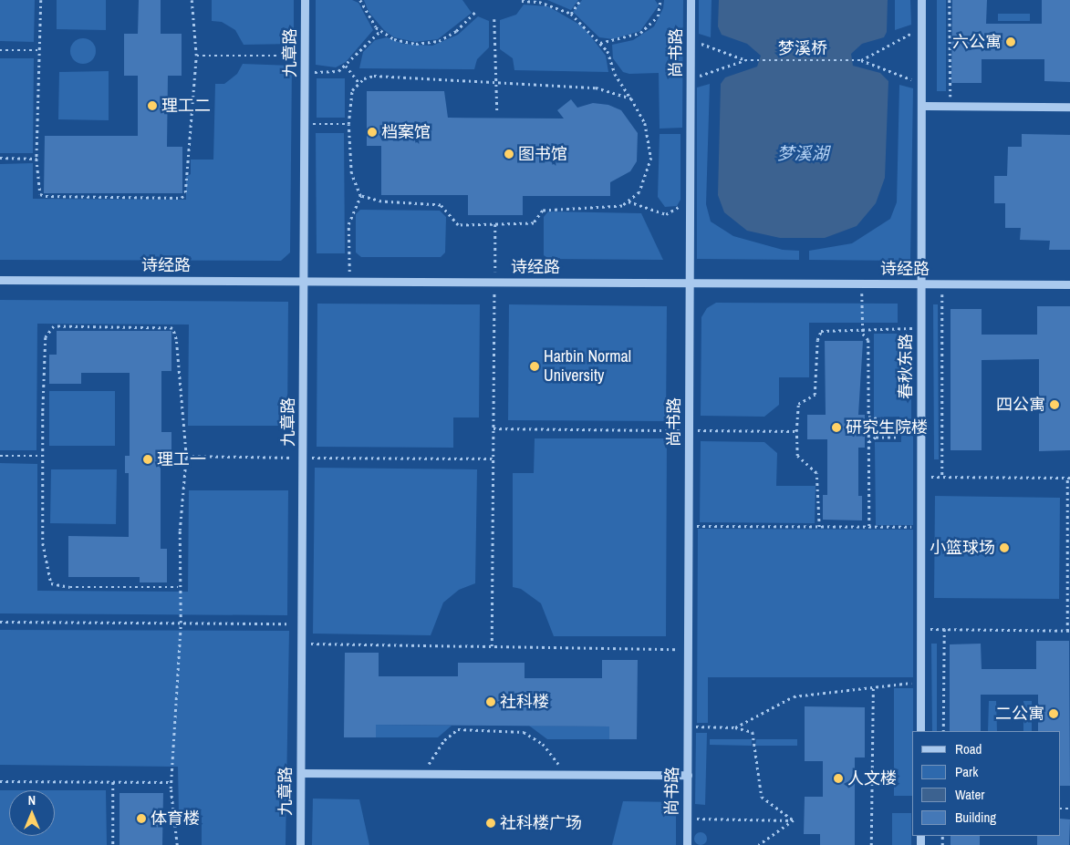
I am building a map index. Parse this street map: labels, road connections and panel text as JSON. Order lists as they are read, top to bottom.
{
  "streets": {
    "lane": [
      "九章路",
      "尚书路",
      "诗经路",
      "春秋东路"
    ],
    "path": ["梦溪桥"]
  },
  "crossings": [
    ["九章路", "诗经路"],
    ["尚书路", "诗经路"],
    ["诗经路", "春秋东路"]
  ],
  "water": ["梦溪湖"],
  "places": [
    "六公寓",
    "理工二",
    "档案馆",
    "图书馆",
    "Harbin Normal University",
    "四公寓",
    "研究生院楼",
    "理工一",
    "小篮球场",
    "社科楼",
    "二公寓",
    "人文楼",
    "体育楼",
    "社科楼广场"
  ],
  "legend": [
    "Road",
    "Park",
    "Water",
    "Building"
  ],
  "north": "top"
}
